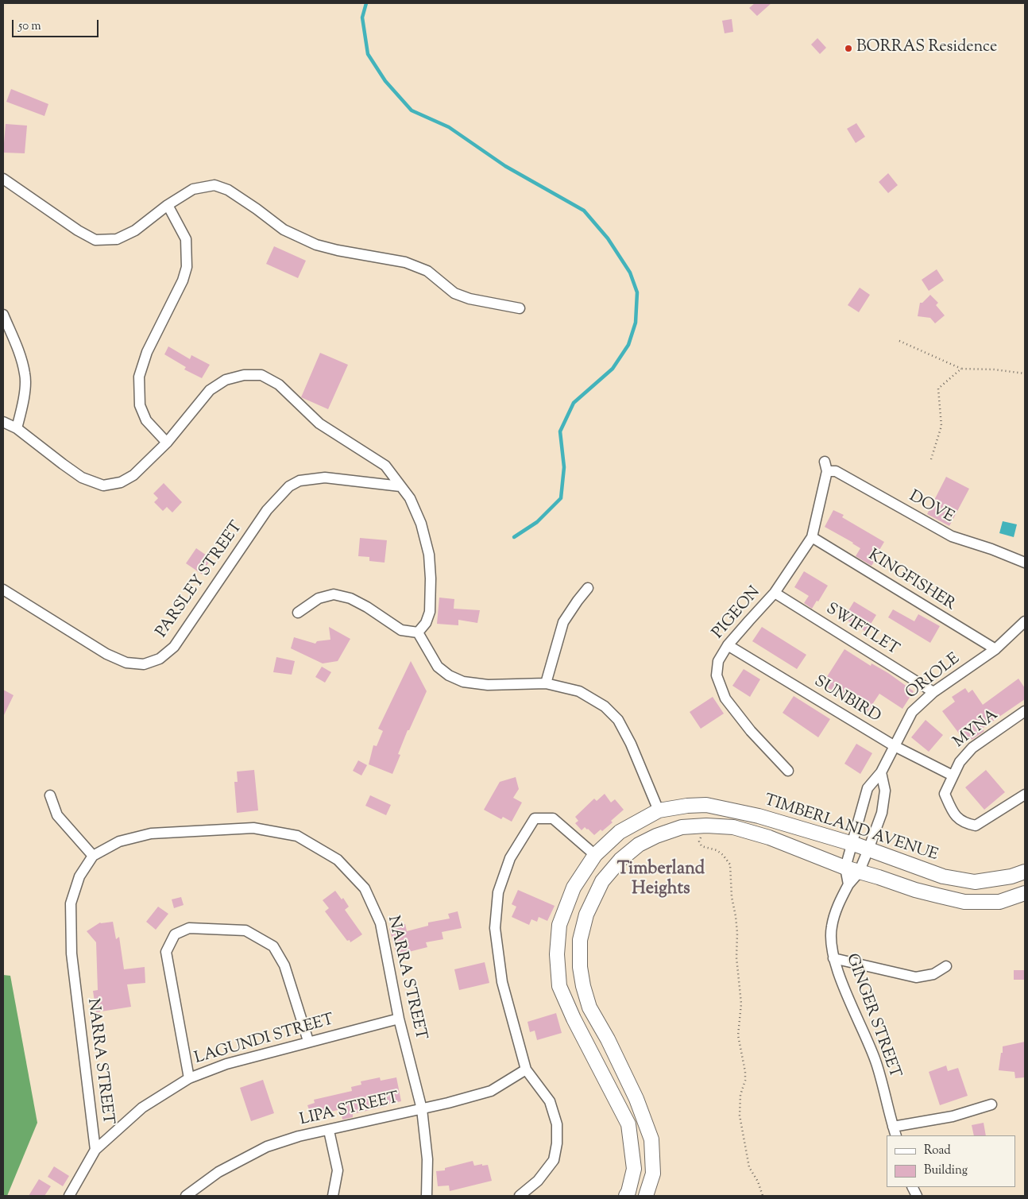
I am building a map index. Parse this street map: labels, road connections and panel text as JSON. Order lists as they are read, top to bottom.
{
  "streets": {
    "street": [
      "DOVE",
      "PARSLEY STREET",
      "KINGFISHER",
      "PIGEON",
      "SWIFTLET",
      "ORIOLE",
      "SUNBIRD",
      "MYNA",
      "TIMBERLAND AVENUE",
      "NARRA STREET",
      "GINGER STREET",
      "LAGUNDI STREET",
      "LIPA STREET"
    ]
  },
  "crossings": [
    ["DOVE", "PIGEON"],
    ["KINGFISHER", "PIGEON"],
    ["KINGFISHER", "ORIOLE"],
    ["PIGEON", "SWIFTLET"],
    ["PIGEON", "SUNBIRD"],
    ["SWIFTLET", "ORIOLE"],
    ["ORIOLE", "SUNBIRD"],
    ["ORIOLE", "TIMBERLAND AVENUE"],
    ["ORIOLE", "GINGER STREET"],
    ["SUNBIRD", "MYNA"],
    ["TIMBERLAND AVENUE", "GINGER STREET"],
    ["NARRA STREET", "LAGUNDI STREET"],
    ["NARRA STREET", "LIPA STREET"]
  ],
  "districts": ["Timberland Heights"],
  "places": ["BORRAS Residence"],
  "legend": ["Road", "Building"],
  "scale_bar": "50 m"
}
